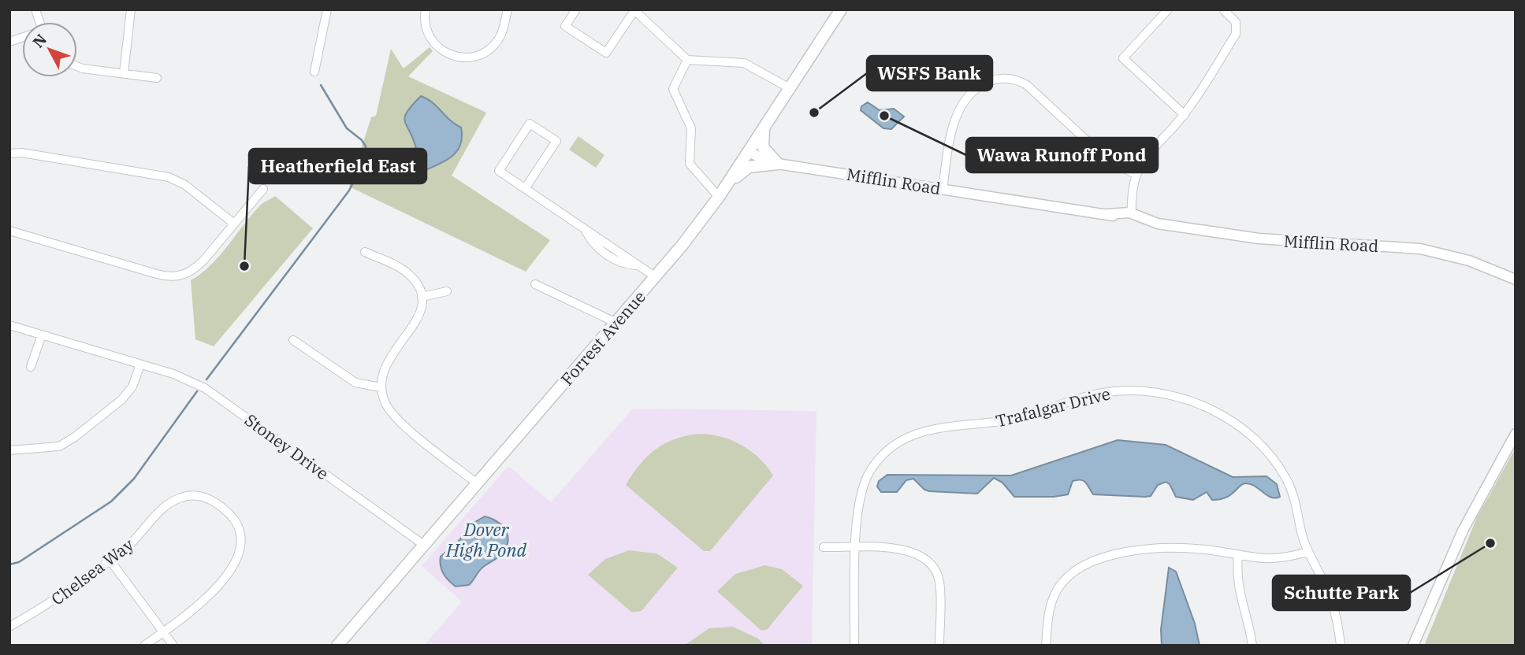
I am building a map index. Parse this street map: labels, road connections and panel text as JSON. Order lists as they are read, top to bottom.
{
  "streets": {
    "highway": ["Forrest Avenue"],
    "main road": ["Mifflin Road"],
    "street": ["Trafalgar Drive", "Stoney Drive", "Chelsea Way"]
  },
  "crossings": [
    ["Mifflin Road", "Forrest Avenue"],
    ["Forrest Avenue", "Stoney Drive"]
  ],
  "water": ["Dover High Pond"],
  "places": [
    "WSFS Bank",
    "Wawa Runoff Pond",
    "Heatherfield East",
    "Schutte Park"
  ],
  "north": "top left"
}
